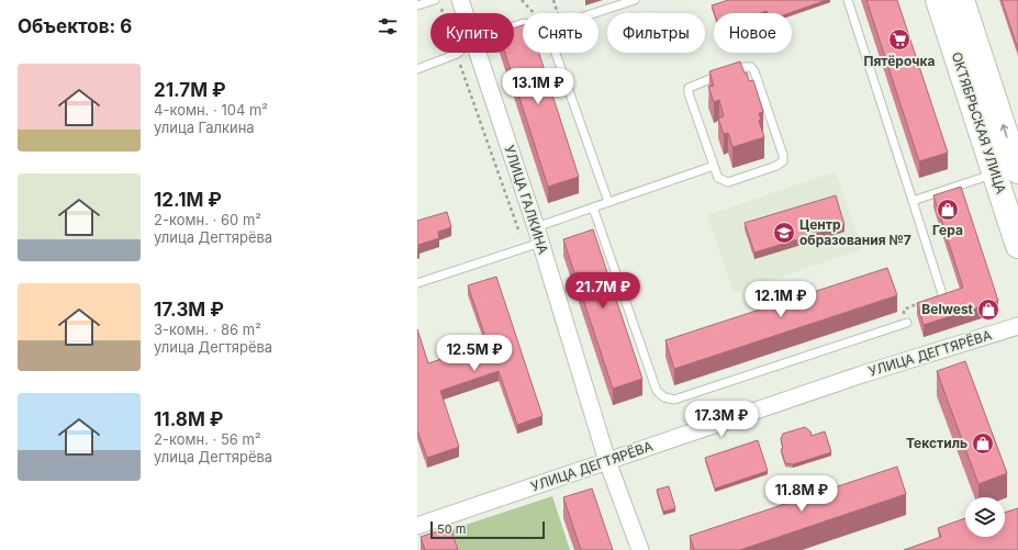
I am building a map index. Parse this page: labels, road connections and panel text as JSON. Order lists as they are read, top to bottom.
{
  "streets": {
    "main road": ["ОКТЯБРЬСКАЯ УЛИЦА"],
    "street": ["УЛИЦА ГАЛКИНА", "УЛИЦА ДЕГТЯРЁВА"]
  },
  "crossings": [
    ["УЛИЦА ГАЛКИНА", "УЛИЦА ДЕГТЯРЁВА"]
  ],
  "places": {
    "supermarket": ["Пятёрочка"],
    "shop": ["Гера", "Belwest", "Текстиль"],
    "school or university": ["Центр образования №7"]
  },
  "scale_bar": "50 m",
  "page": {
    "heading": "Объектов: 6",
    "chip": [
      "Купить",
      "Снять",
      "Фильтры",
      "Новое"
    ],
    "list": [
      {
        "name": "21.7M ₽",
        "note": "4-комн. · 104 m² · улица Галкина"
      },
      {
        "name": "12.1M ₽",
        "note": "2-комн. · 60 m² · улица Дегтярёва"
      },
      {
        "name": "17.3M ₽",
        "note": "3-комн. · 86 m² · улица Дегтярёва"
      },
      {
        "name": "11.8M ₽",
        "note": "2-комн. · 56 m² · улица Дегтярёва"
      }
    ],
    "price": [
      "13.1M ₽",
      "21.7M ₽",
      "12.1M ₽",
      "12.5M ₽",
      "17.3M ₽",
      "11.8M ₽"
    ],
    "scale": "50 m"
  }
}
